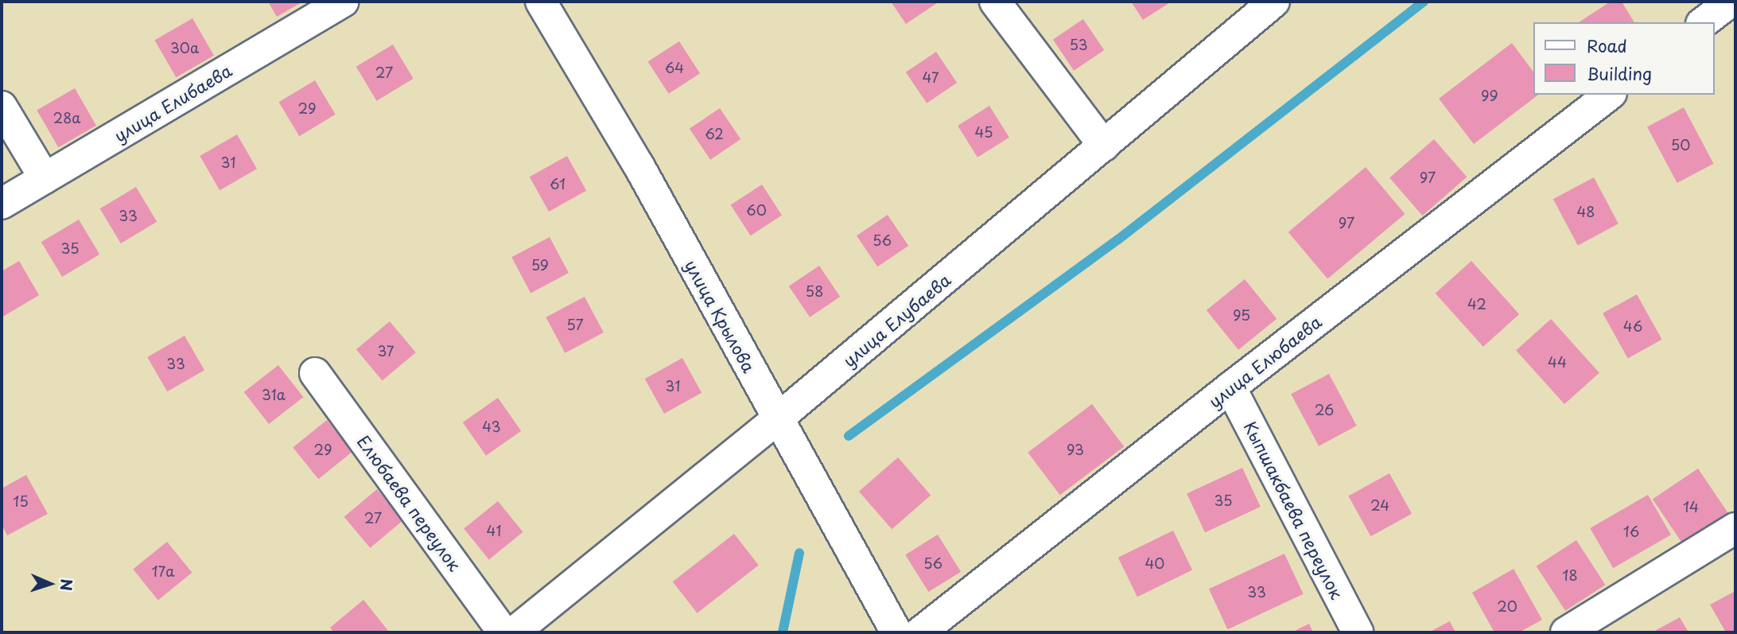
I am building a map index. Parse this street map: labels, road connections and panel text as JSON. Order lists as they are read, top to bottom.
{
  "streets": {
    "street": [
      "улица Елибаева",
      "улица Крылова",
      "улица Елубаева",
      "улица Елюбаева",
      "Елюбаева переулок",
      "Кыпшакбаева переулок"
    ]
  },
  "crossings": [
    ["улица Крылова", "улица Елубаева"],
    ["улица Елюбаева", "Кыпшакбаева переулок"]
  ],
  "house_numbers": [
    "53",
    "30а",
    "64",
    "27",
    "47",
    "99",
    "29",
    "28а",
    "45",
    "62",
    "50",
    "31",
    "97",
    "61",
    "60",
    "48",
    "33",
    "97",
    "56",
    "35",
    "59",
    "58",
    "42",
    "95",
    "57",
    "46",
    "37",
    "44",
    "33",
    "31",
    "31а",
    "26",
    "43",
    "29",
    "93",
    "35",
    "15",
    "24",
    "14",
    "27",
    "41",
    "16",
    "56",
    "40",
    "17а",
    "18",
    "33",
    "20"
  ],
  "legend": ["Road", "Building"],
  "north": "right"
}
